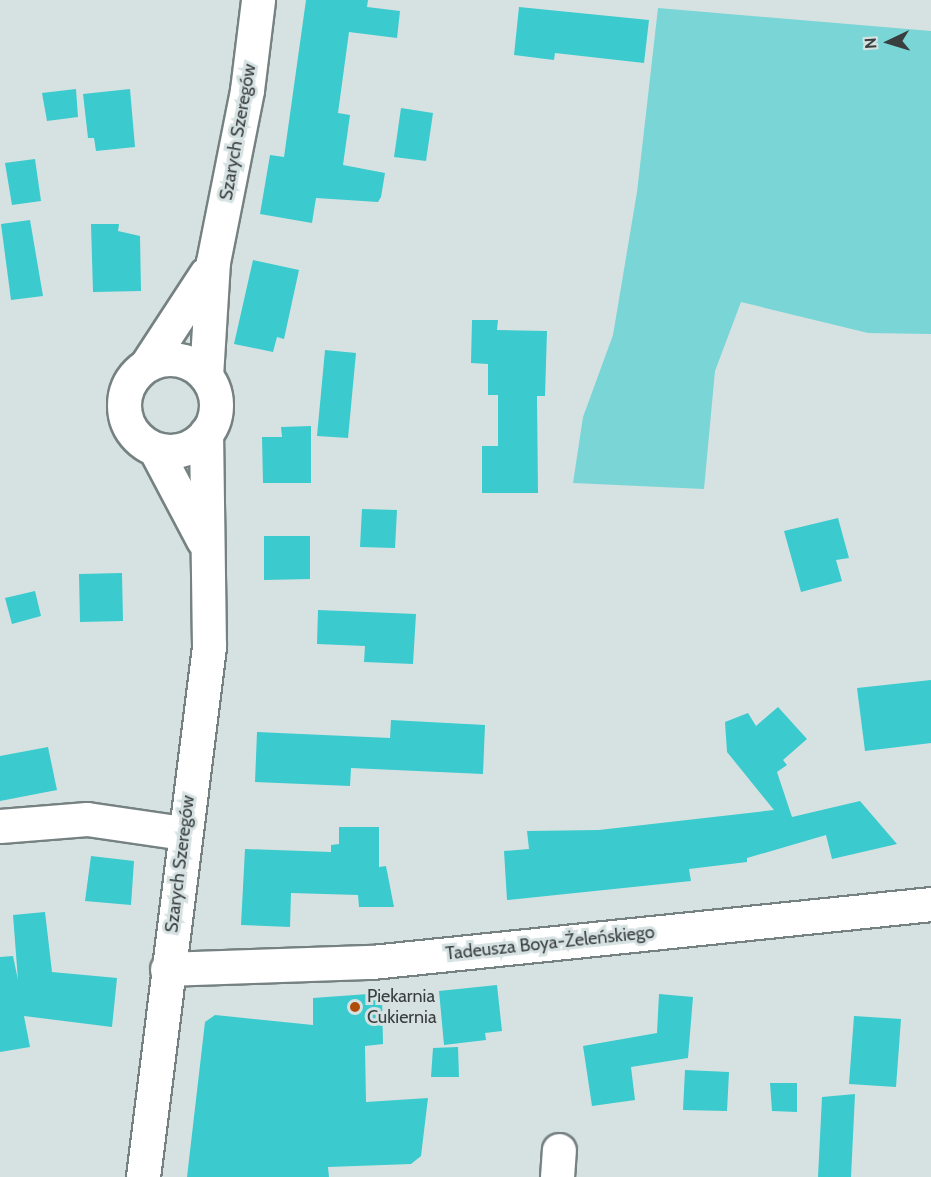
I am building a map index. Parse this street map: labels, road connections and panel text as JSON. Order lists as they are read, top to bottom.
{
  "streets": {
    "street": ["Szarych Szeregów", "Tadeusza Boya-Żeleńskiego"]
  },
  "crossings": [
    ["Szarych Szeregów", "Tadeusza Boya-Żeleńskiego"]
  ],
  "places": ["Piekarnia Cukiernia"],
  "north": "left"
}
